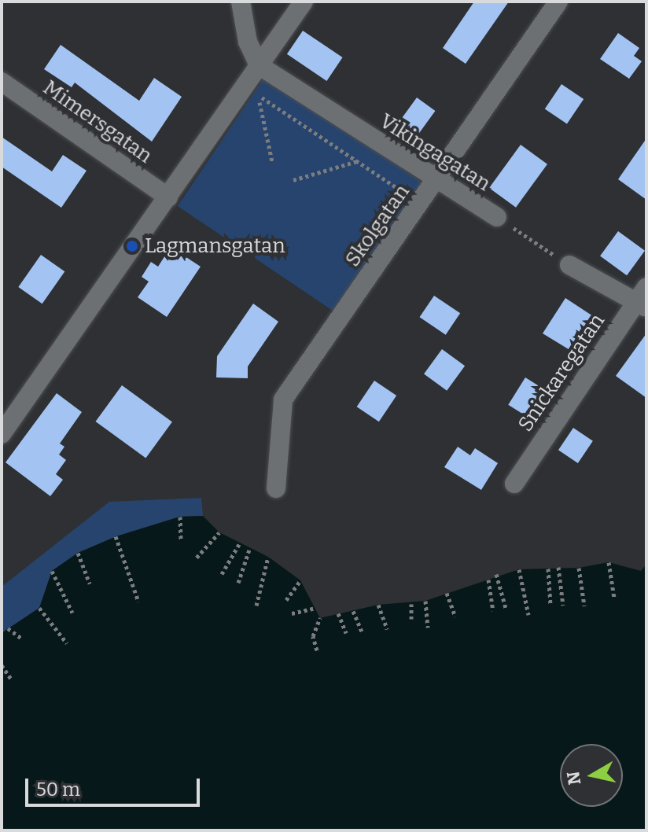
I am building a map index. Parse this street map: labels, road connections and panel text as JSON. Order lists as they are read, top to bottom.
{
  "streets": {
    "street": [
      "Mimersgatan",
      "Vikingagatan",
      "Skolgatan",
      "Snickaregatan"
    ]
  },
  "crossings": [
    ["Vikingagatan", "Skolgatan"]
  ],
  "places": ["Lagmansgatan"],
  "scale_bar": "50 m",
  "north": "left"
}
